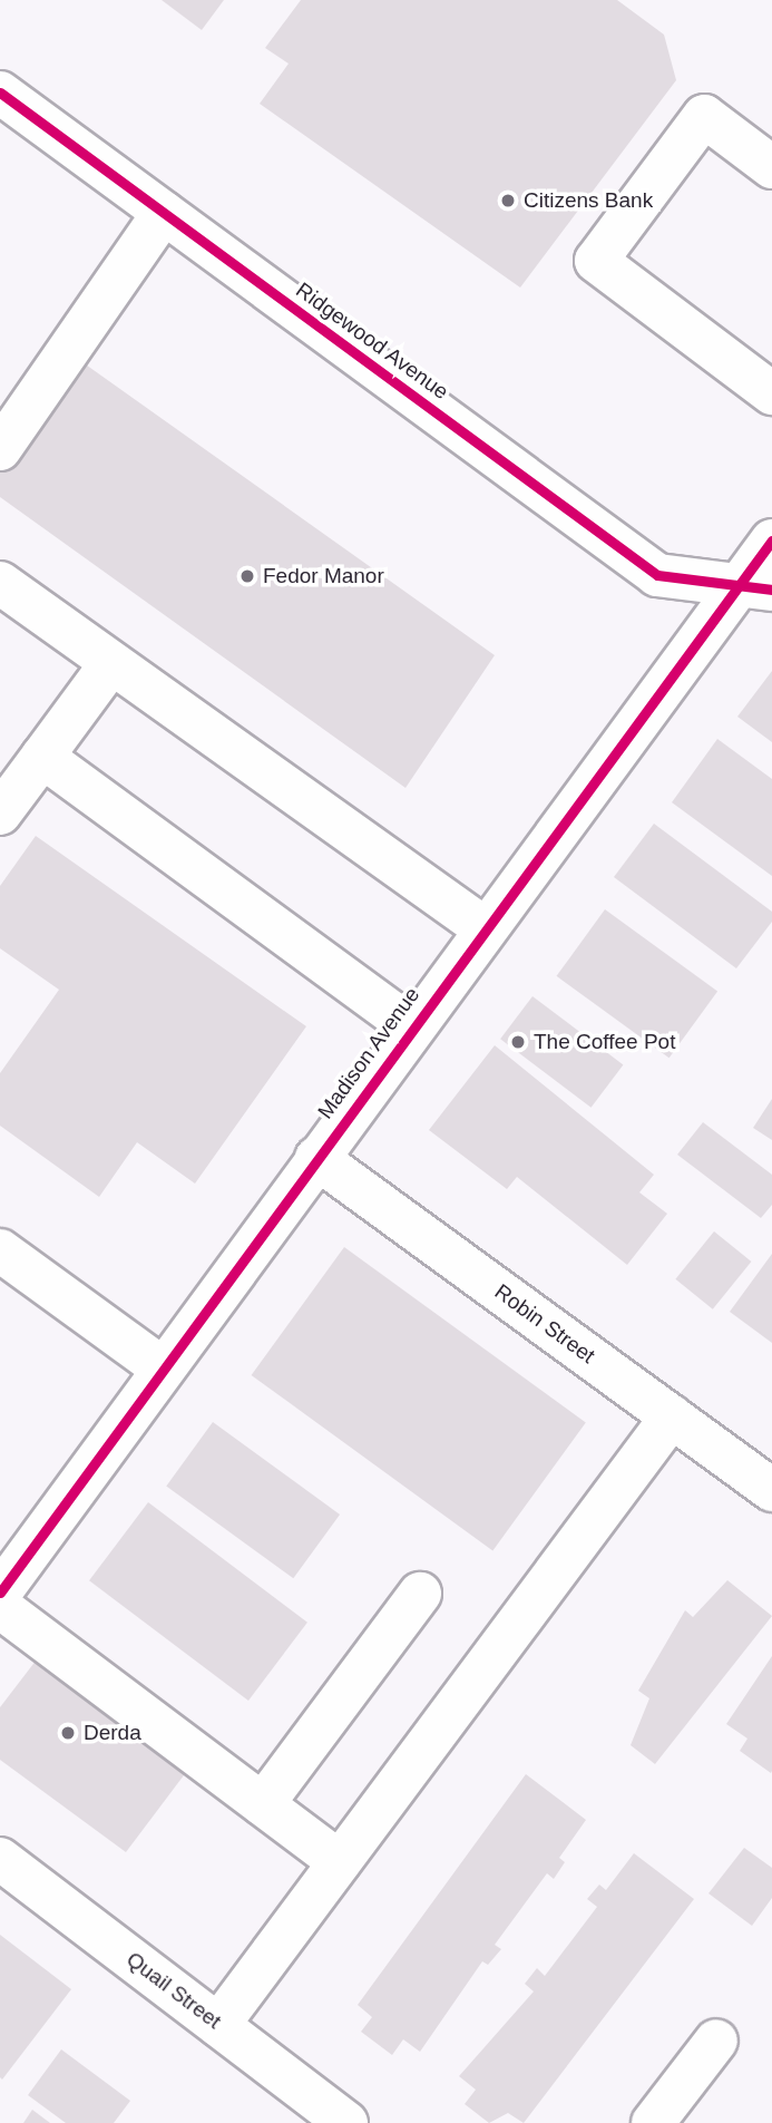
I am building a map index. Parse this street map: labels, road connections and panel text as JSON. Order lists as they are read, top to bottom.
{
  "streets": {
    "street": [
      "Ridgewood Avenue",
      "Madison Avenue",
      "Robin Street",
      "Quail Street"
    ]
  },
  "crossings": [
    ["Ridgewood Avenue", "Madison Avenue"],
    ["Madison Avenue", "Robin Street"]
  ],
  "places": [
    "Citizens Bank",
    "Fedor Manor",
    "The Coffee Pot",
    "Derda"
  ]
}
